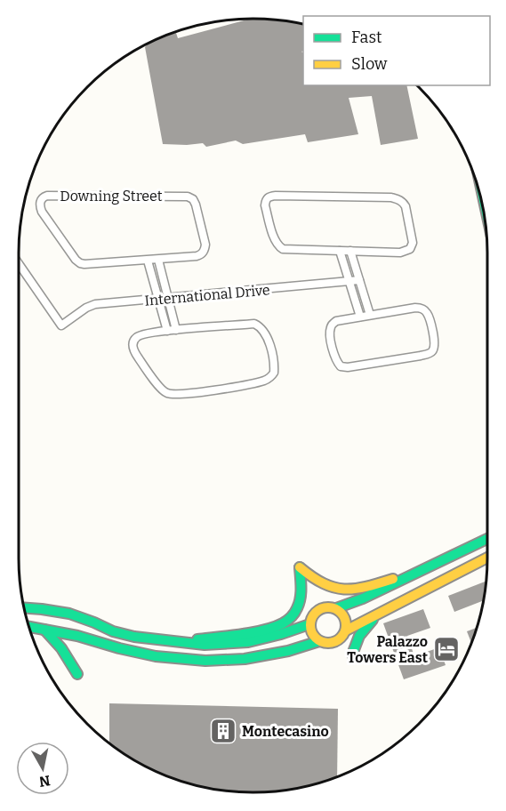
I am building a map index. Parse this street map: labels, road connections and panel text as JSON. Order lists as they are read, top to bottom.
{
  "streets": {
    "street": ["Downing Street", "International Drive"]
  },
  "places": {
    "hotel": ["Palazzo Towers East"],
    "building": ["Montecasino"]
  },
  "legend": ["Fast", "Slow"],
  "north": "bottom"
}
